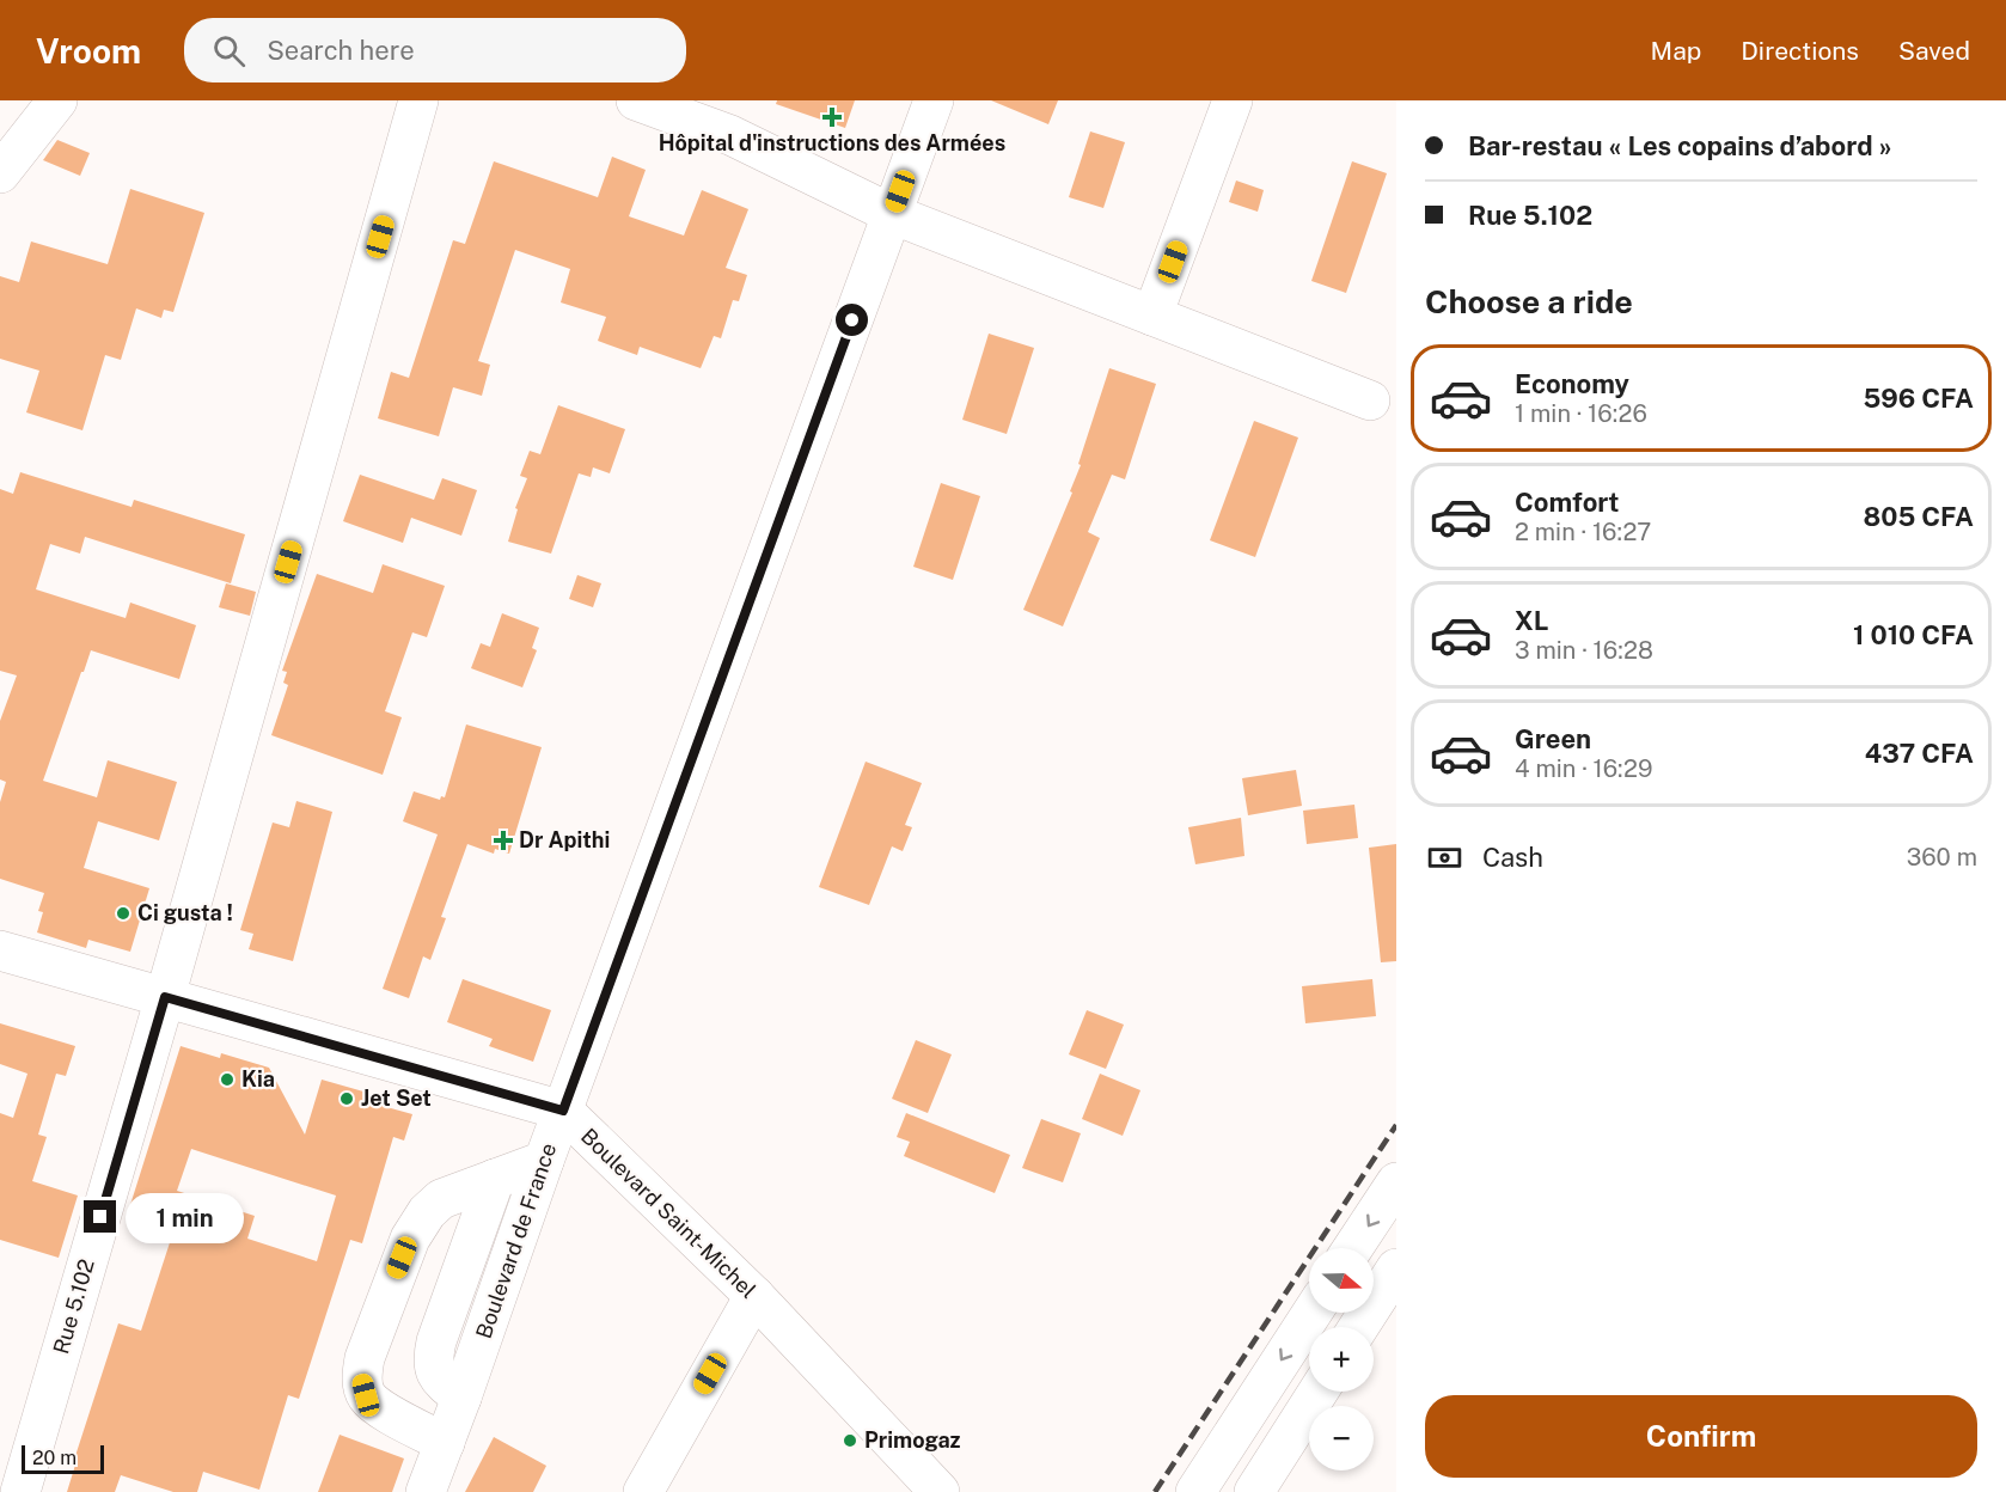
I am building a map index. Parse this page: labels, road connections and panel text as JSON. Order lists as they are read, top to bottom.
{
  "streets": {
    "street": ["Boulevard Saint-Michel", "Boulevard de France", "Rue 5.102"]
  },
  "crossings": [
    ["Boulevard Saint-Michel", "Boulevard de France"],
    ["Boulevard Saint-Michel", "Rue 5.102"]
  ],
  "places": {
    "health": ["Hôpital d'instructions des Armées", "Dr Apithi"],
    "other": [
      "Ci gusta !",
      "Kia",
      "Jet Set",
      "Primogaz"
    ]
  },
  "scale_bar": "20 m",
  "north": "right",
  "page": {
    "header": "Vroom",
    "search": "Search here",
    "nav": ["Map", "Directions", "Saved"],
    "banner": ["Bar-restau « Les copains d’abord »", "Rue 5.102"],
    "heading": "Choose a ride",
    "list": [
      {
        "name": "Economy",
        "note": "1 min · 16:26",
        "value": "596 CFA"
      },
      {
        "name": "Comfort",
        "note": "2 min · 16:27",
        "value": "805 CFA"
      },
      {
        "name": "XL",
        "note": "3 min · 16:28",
        "value": "1 010 CFA"
      },
      {
        "name": "Green",
        "note": "4 min · 16:29",
        "value": "437 CFA"
      }
    ],
    "pay": ["Cash", "360 m"],
    "bubble": "1 min",
    "map_buttons": ["+", "−"],
    "buttons": "Confirm",
    "scale": "20 m"
  }
}
